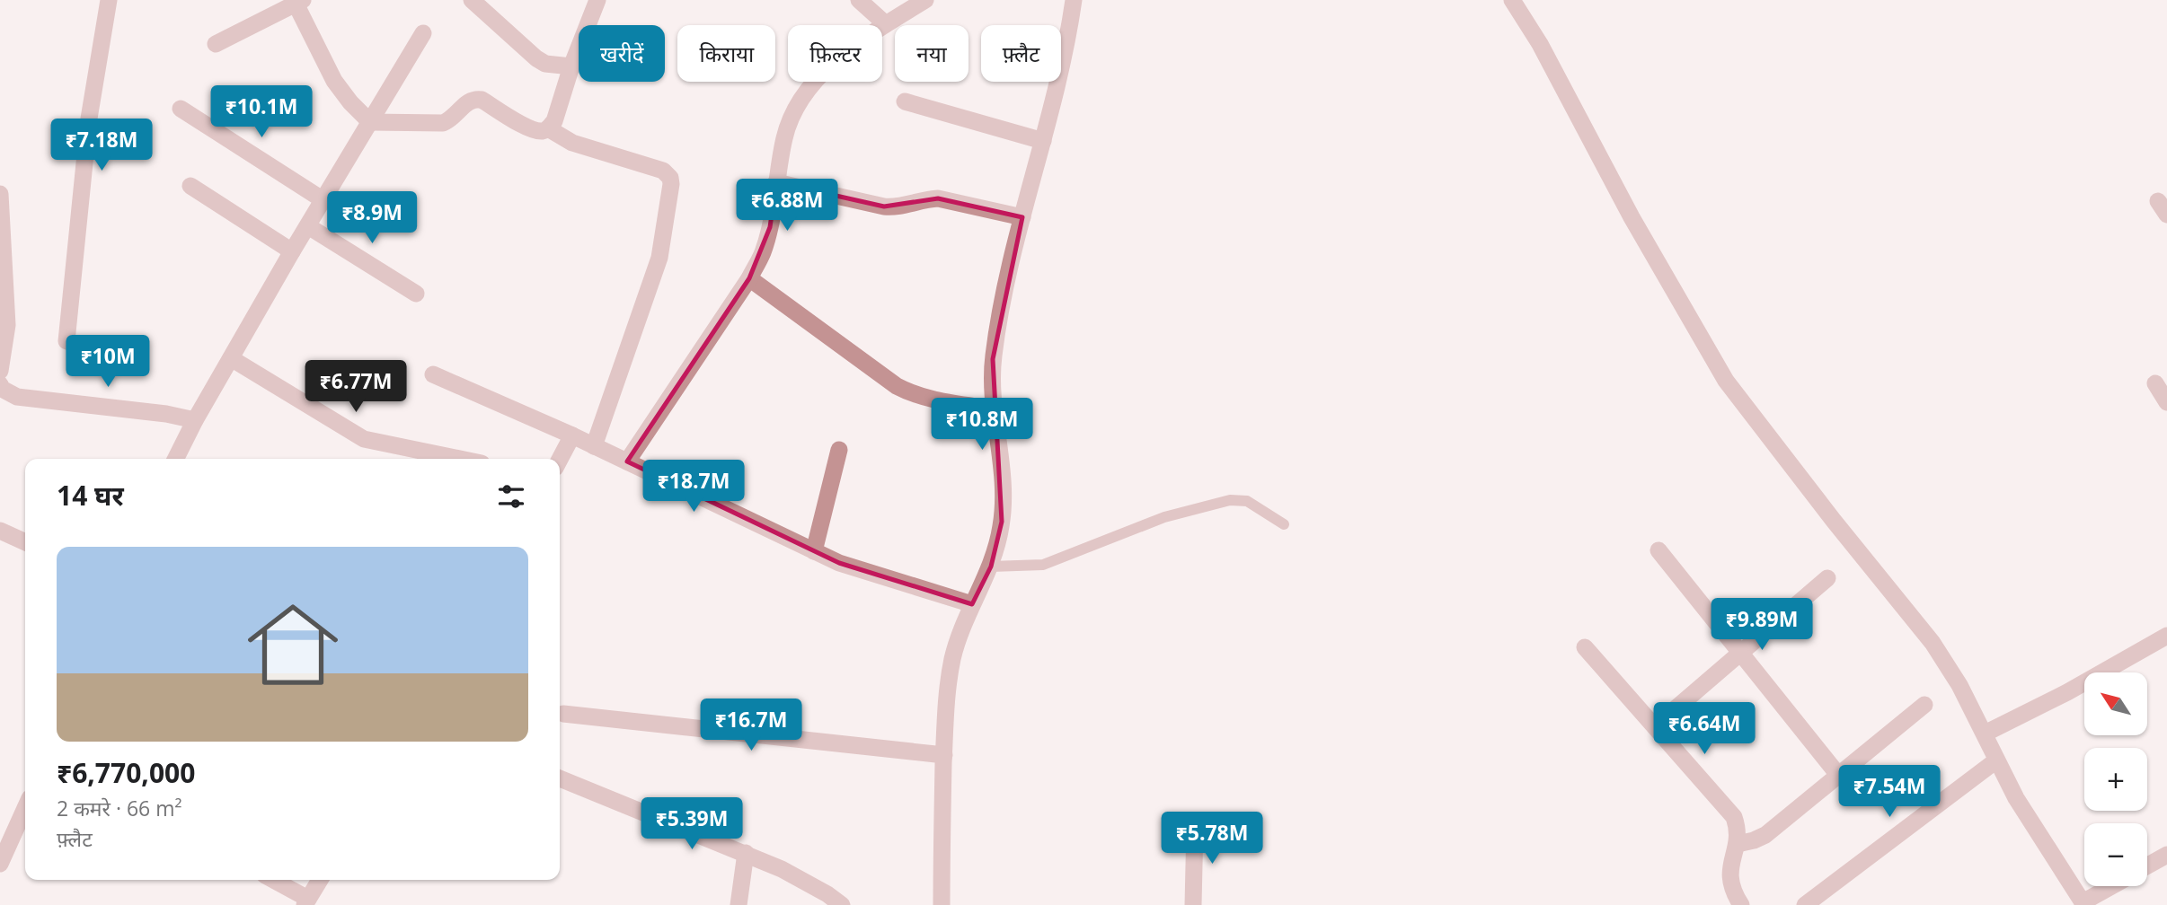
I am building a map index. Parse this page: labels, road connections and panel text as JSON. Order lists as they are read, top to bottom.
{
  "north": "top left",
  "page": {
    "chip": [
      "खरीदें",
      "किराया",
      "फ़िल्टर",
      "नया",
      "फ़्लैट"
    ],
    "price": [
      "₹10.1M",
      "₹7.18M",
      "₹6.88M",
      "₹8.9M",
      "₹10M",
      "₹6.77M",
      "₹10.8M",
      "₹18.7M",
      "₹9.89M",
      "₹16.7M",
      "₹6.64M",
      "₹7.54M",
      "₹5.39M",
      "₹5.78M"
    ],
    "heading": "14 घर",
    "list": [
      {
        "name": "₹6,770,000",
        "note": "2 कमरे · 66 m² · फ़्लैट"
      }
    ],
    "map_buttons": ["+", "−"]
  }
}
